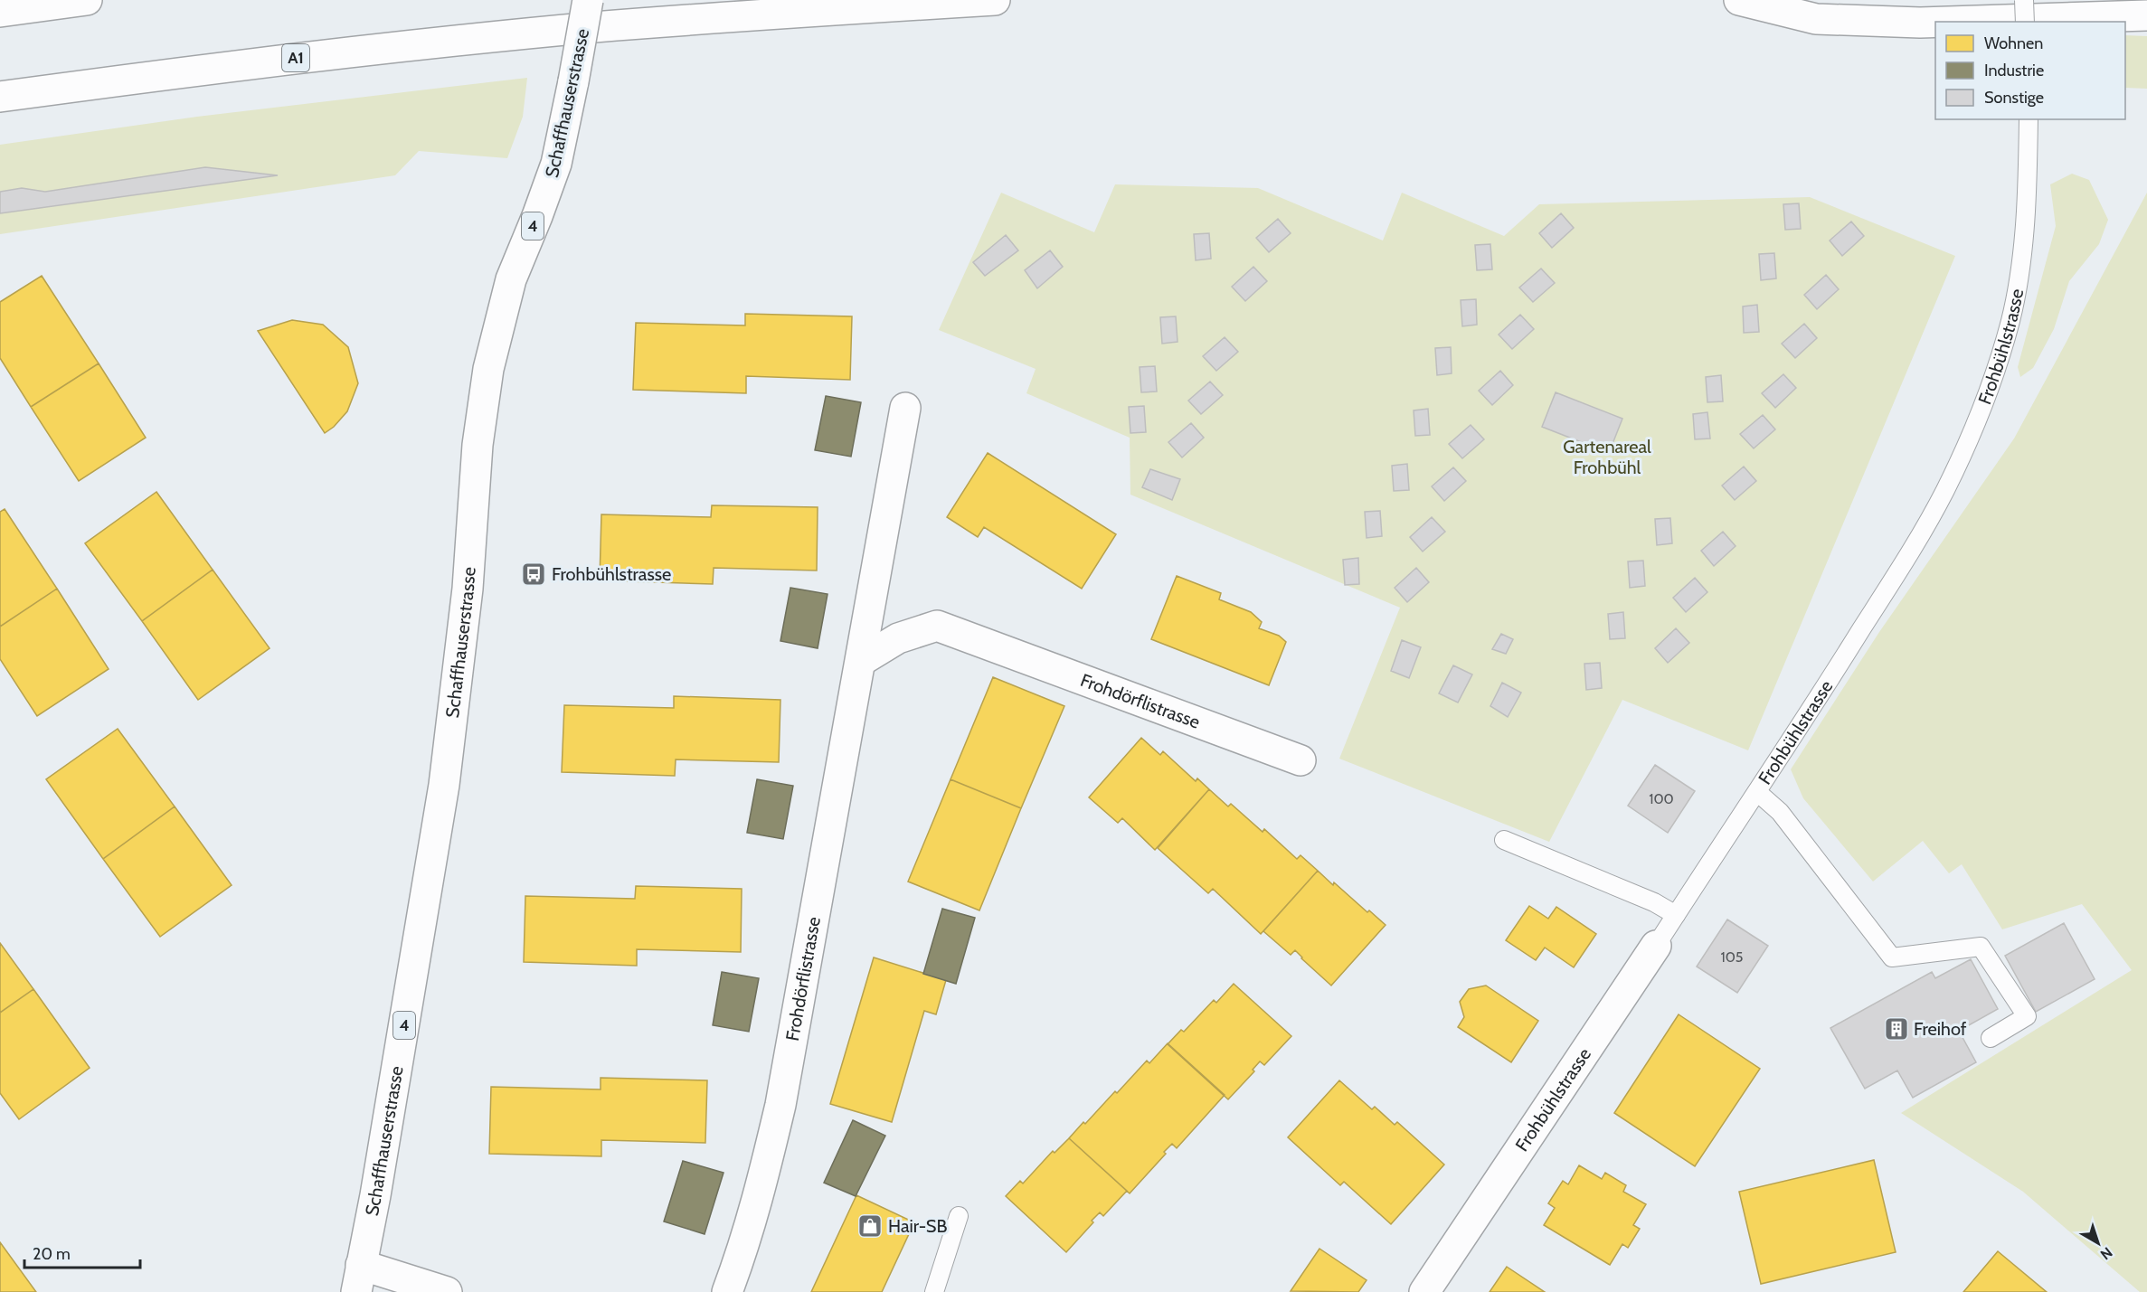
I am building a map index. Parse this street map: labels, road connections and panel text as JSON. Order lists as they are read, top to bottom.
{
  "streets": {
    "main road": [
      "A1",
      "Schaffhauserstrasse",
      "4",
      "Frohbühlstrasse",
      "Frohdörflistrasse"
    ]
  },
  "parks": ["Gartenareal Frohbühl"],
  "places": {
    "bus stop": ["Frohbühlstrasse"],
    "building": ["Freihof"],
    "shop": ["Hair-SB"]
  },
  "house_numbers": ["100", "105"],
  "legend": ["Wohnen", "Industrie", "Sonstige"],
  "scale_bar": "20 m",
  "north": "bottom right"
}
